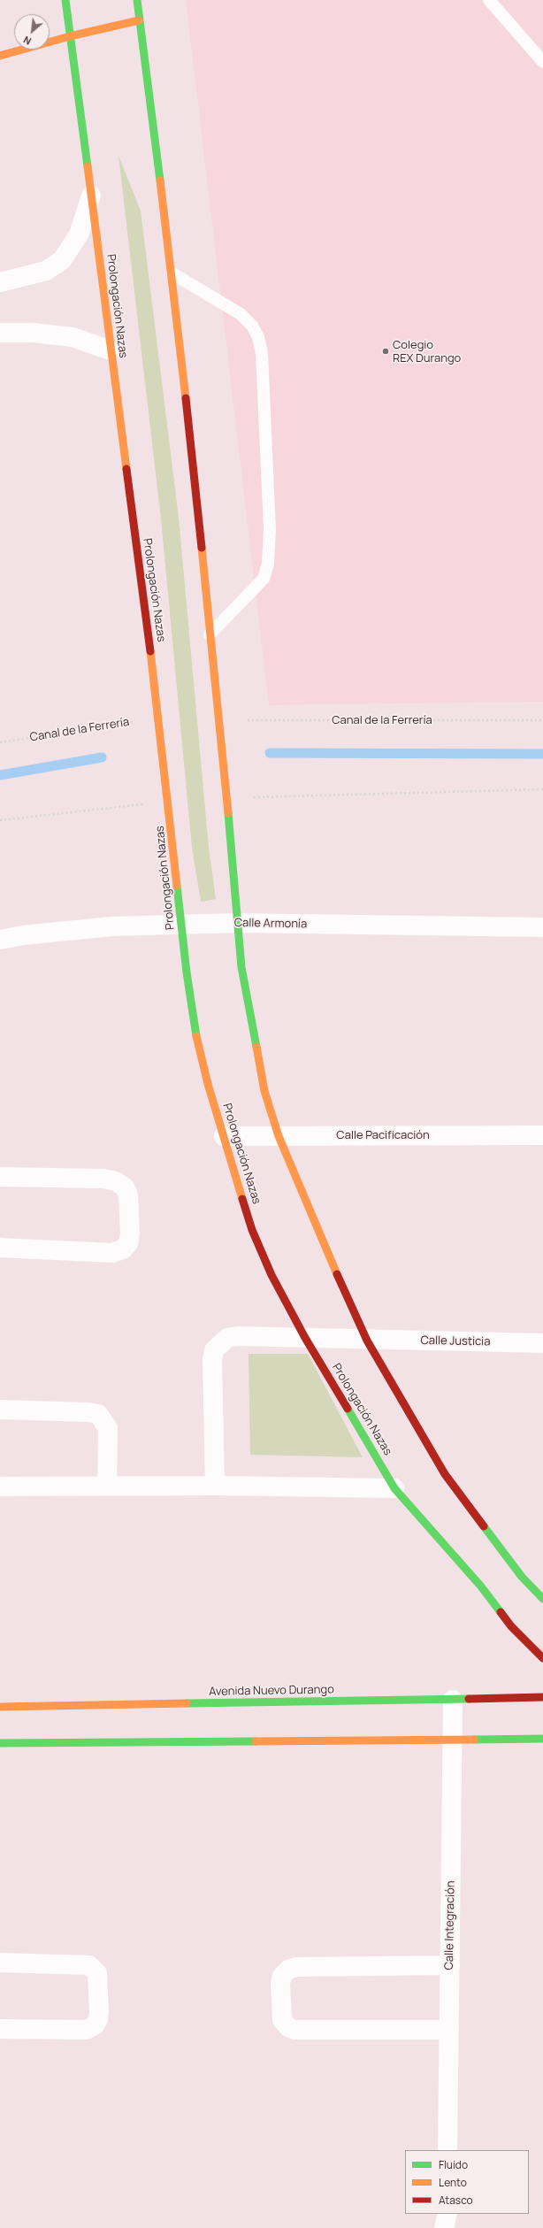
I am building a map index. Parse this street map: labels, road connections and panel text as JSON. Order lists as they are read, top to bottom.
{
  "streets": {
    "main road": ["Prolongación Nazas", "Avenida Nuevo Durango"],
    "street": [
      "Calle Armonía",
      "Calle Pacificación",
      "Calle Justicia",
      "Calle Integración"
    ],
    "path": ["Canal de la Ferrería"]
  },
  "crossings": [
    ["Prolongación Nazas", "Canal de la Ferrería"],
    ["Prolongación Nazas", "Calle Armonía"],
    ["Prolongación Nazas", "Calle Pacificación"],
    ["Prolongación Nazas", "Calle Justicia"],
    ["Avenida Nuevo Durango", "Calle Integración"]
  ],
  "places": ["Colegio REX Durango"],
  "legend": ["Fluido", "Lento", "Atasco"],
  "north": "bottom left"
}
